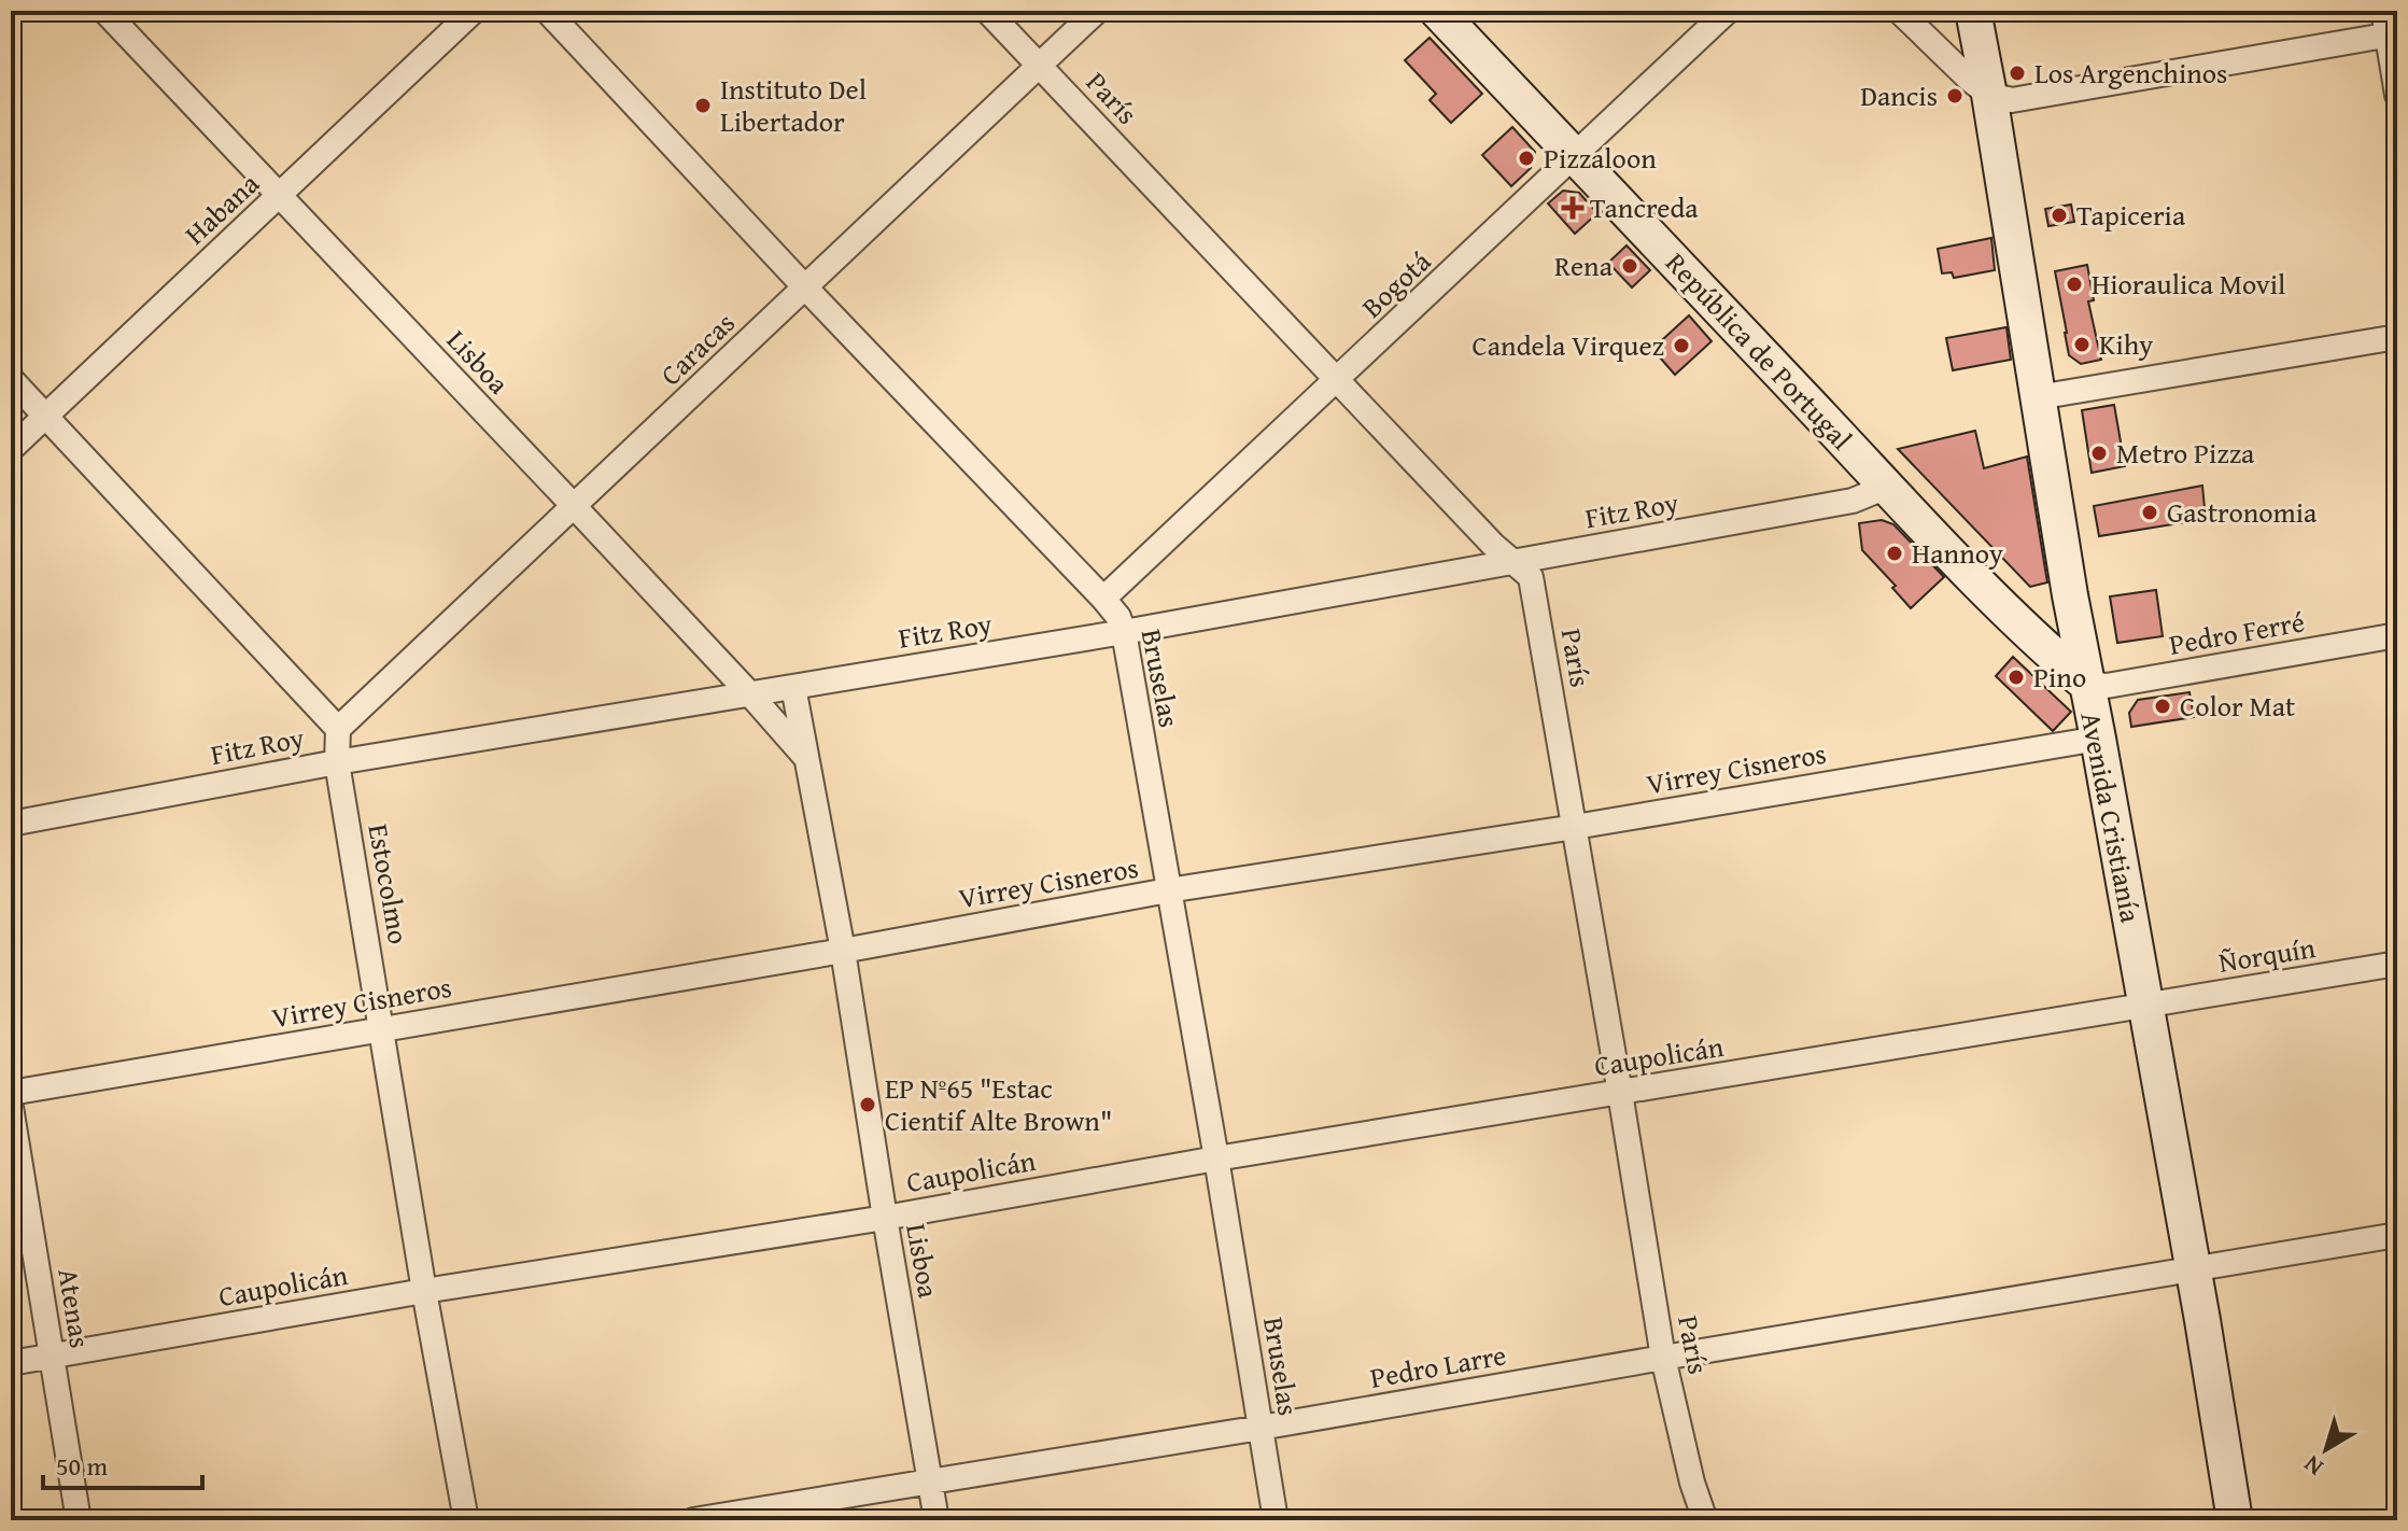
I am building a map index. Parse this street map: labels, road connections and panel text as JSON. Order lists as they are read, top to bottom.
{
  "streets": {
    "main road": ["República de Portugal", "Avenida Cristianía"],
    "street": [
      "París",
      "Habana",
      "Bogotá",
      "Caracas",
      "Lisboa",
      "Fitz Roy",
      "Pedro Ferré",
      "Bruselas",
      "Virrey Cisneros",
      "Estocolmo",
      "Ñorquín",
      "Caupolicán",
      "Atenas",
      "Pedro Larre"
    ]
  },
  "crossings": [
    ["París", "Bogotá"],
    ["París", "Caracas"],
    ["París", "Fitz Roy"],
    ["París", "Virrey Cisneros"],
    ["París", "Caupolicán"],
    ["París", "Pedro Larre"],
    ["Habana", "Lisboa"],
    ["Bogotá", "República de Portugal"],
    ["Bogotá", "Bruselas"],
    ["Caracas", "Lisboa"],
    ["Caracas", "Bruselas"],
    ["Caracas", "Estocolmo"],
    ["República de Portugal", "Fitz Roy"],
    ["República de Portugal", "Pedro Ferré"],
    ["República de Portugal", "Avenida Cristianía"],
    ["Lisboa", "Fitz Roy"],
    ["Lisboa", "Virrey Cisneros"],
    ["Lisboa", "Caupolicán"],
    ["Lisboa", "Pedro Larre"],
    ["Fitz Roy", "Bruselas"],
    ["Fitz Roy", "Estocolmo"],
    ["Pedro Ferré", "Avenida Cristianía"],
    ["Bruselas", "Virrey Cisneros"],
    ["Bruselas", "Caupolicán"],
    ["Bruselas", "Pedro Larre"],
    ["Virrey Cisneros", "Avenida Cristianía"],
    ["Virrey Cisneros", "Estocolmo"],
    ["Avenida Cristianía", "Ñorquín"],
    ["Avenida Cristianía", "Caupolicán"],
    ["Avenida Cristianía", "Pedro Larre"],
    ["Estocolmo", "Caupolicán"],
    ["Ñorquín", "Caupolicán"],
    ["Caupolicán", "Atenas"]
  ],
  "places": {
    "other": [
      "Los Argenchinos",
      "Dancis",
      "Instituto Del Libertador",
      "Pizzaloon",
      "Tapiceria",
      "Rena",
      "Hioraulica Movil",
      "Kihy",
      "Candela Virquez",
      "Metro Pizza",
      "Gastronomia",
      "Hannoy",
      "Pino",
      "Color Mat",
      "EP Nº65 \"Estac Cientif Alte Brown\""
    ],
    "health": ["Tancreda"]
  },
  "scale_bar": "50 m",
  "north": "bottom left"
}
